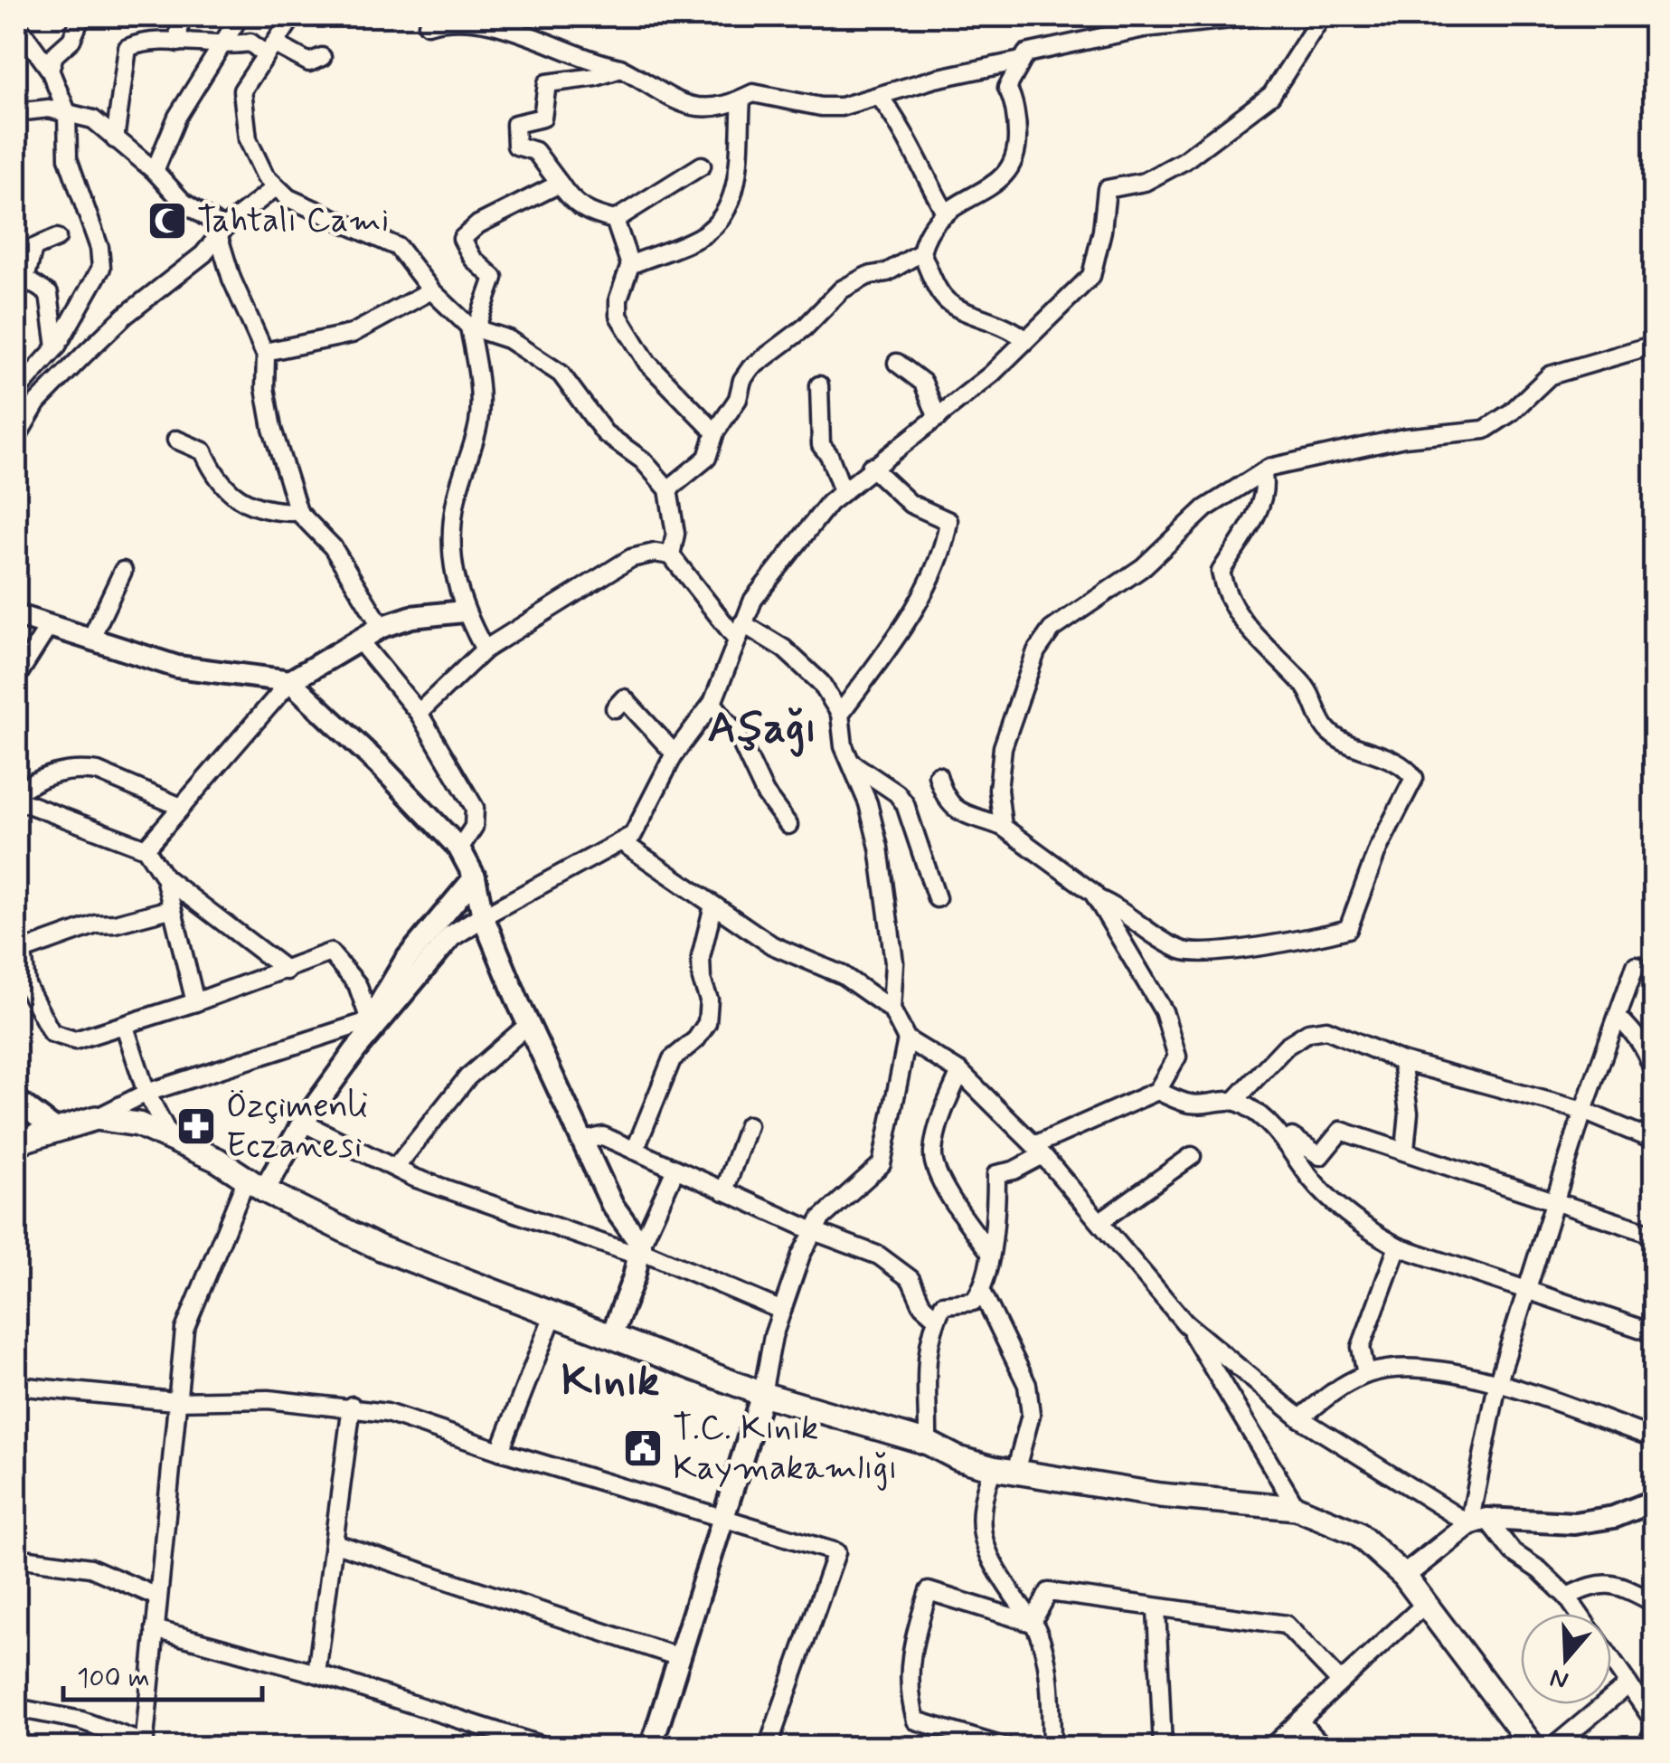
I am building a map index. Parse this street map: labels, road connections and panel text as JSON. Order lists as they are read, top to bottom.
{
  "districts": ["Aşağı", "Kınık"],
  "places": {
    "mosque": ["Tahtalı Cami"],
    "pharmacy": ["Özçimenli Eczanesi"],
    "public building": ["T.C. Kınık Kaymakamlığı"]
  },
  "scale_bar": "100 m",
  "north": "bottom"
}
